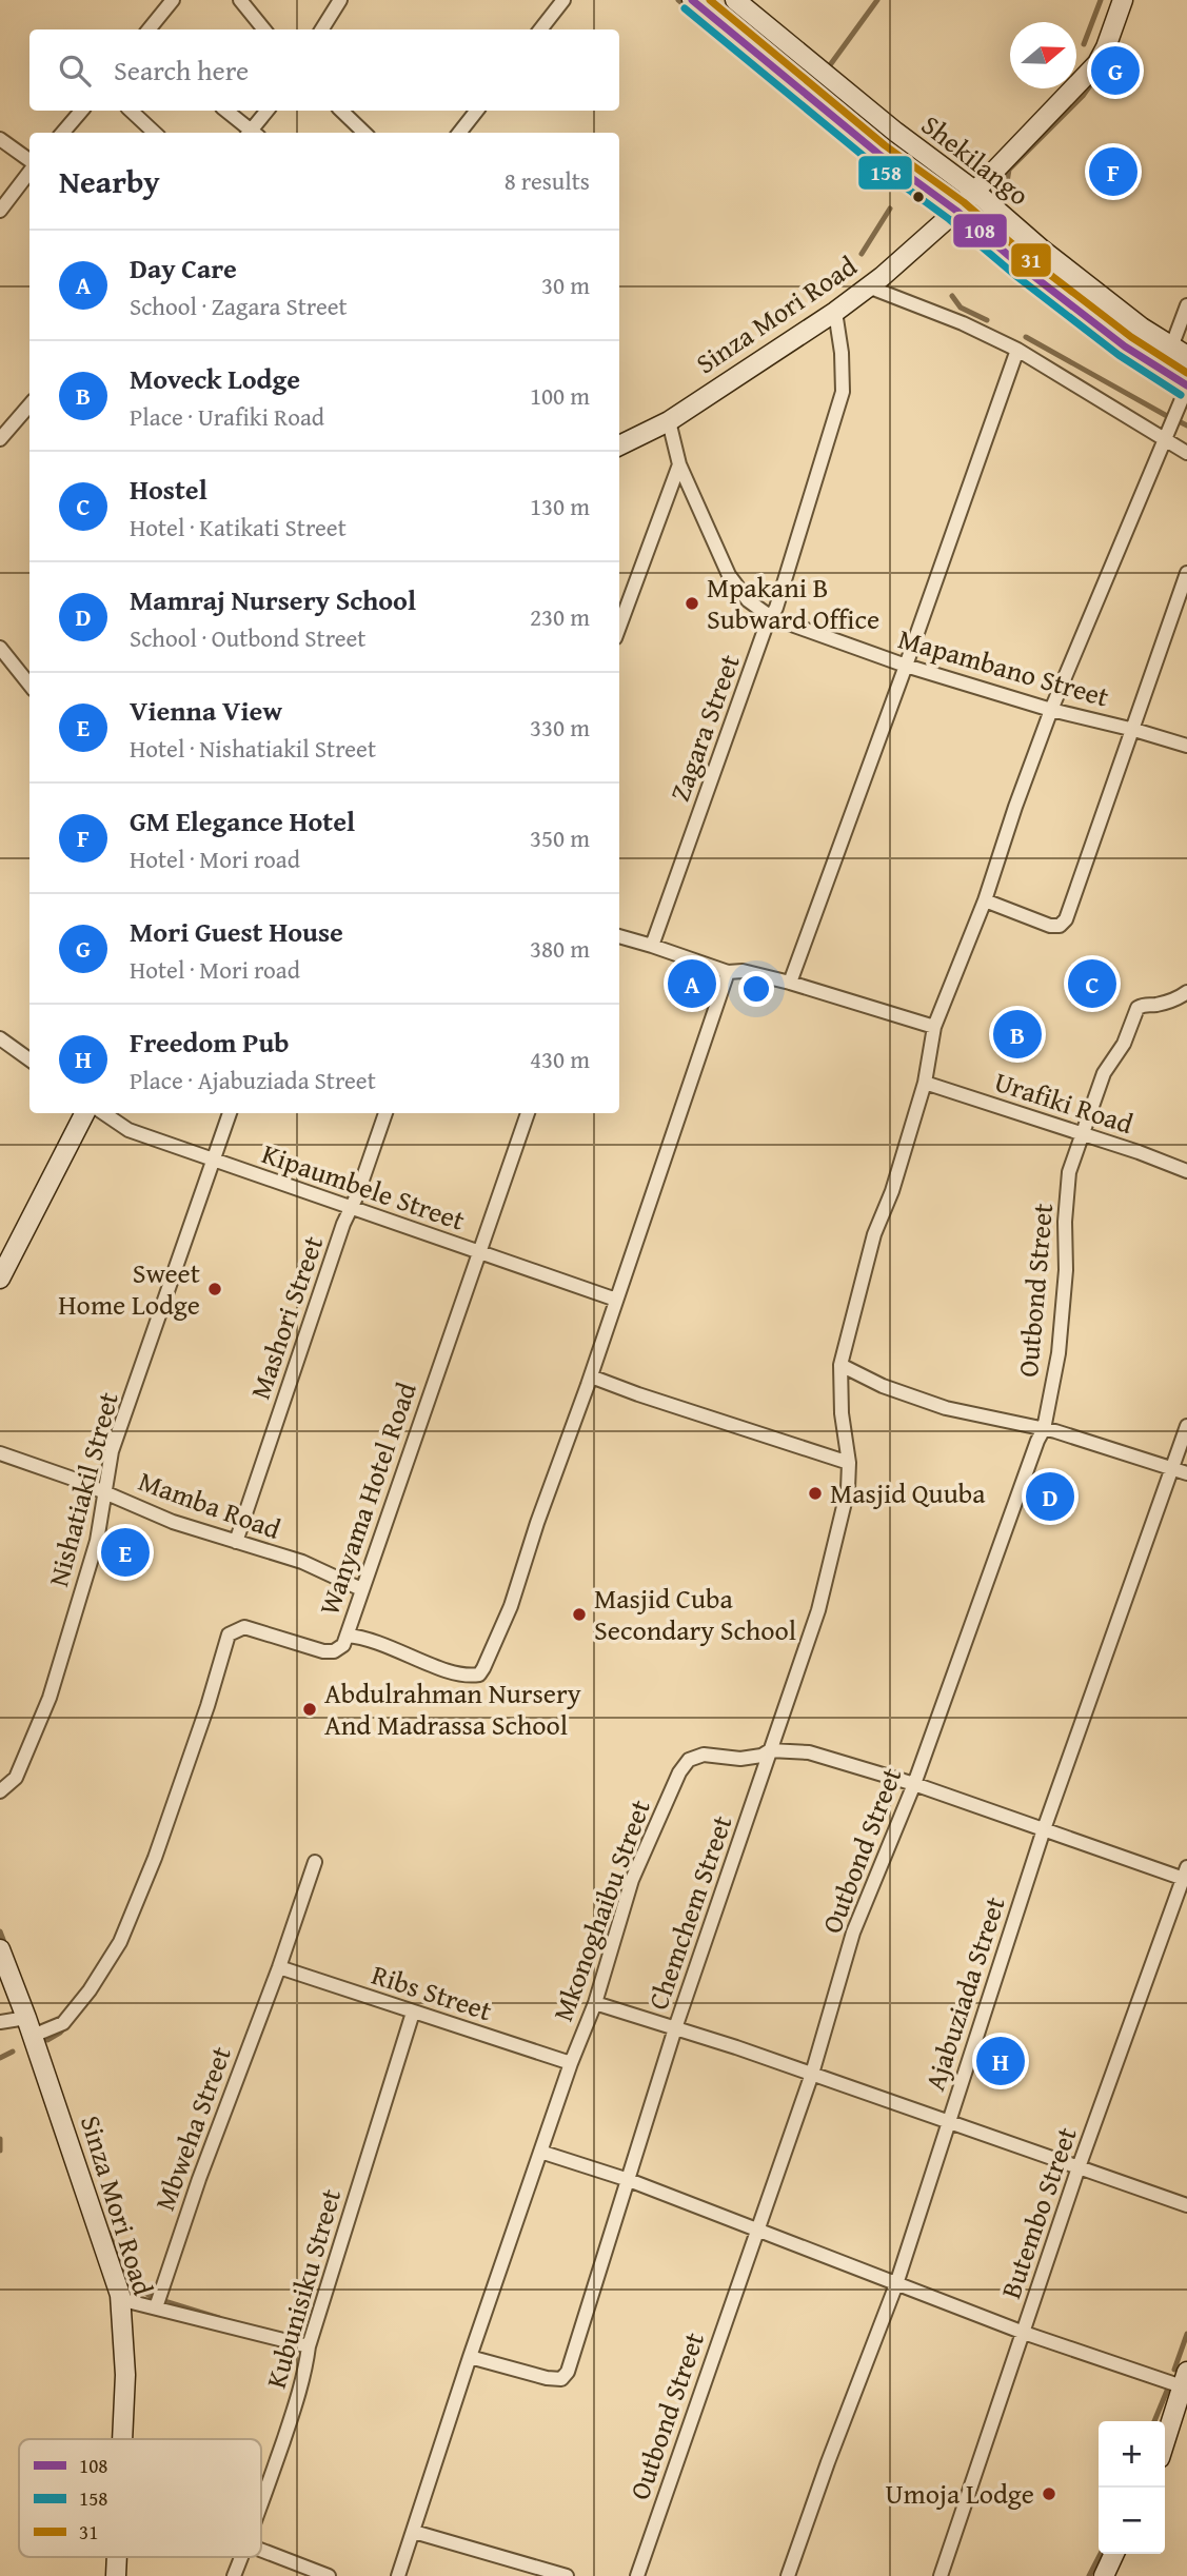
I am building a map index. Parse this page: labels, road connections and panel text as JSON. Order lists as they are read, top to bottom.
{
  "streets": {
    "street": [
      "Shekilango",
      "Sinza Mori Road",
      "Mapambano Street",
      "Zagara Street",
      "Urafiki Road",
      "Kipaumbele Street",
      "Outbond Street",
      "Mashori Street",
      "Nishatiakil Street",
      "Wanyama Hotel Road",
      "Mamba Road",
      "Mkonoghaibu Street",
      "Chemchem Street",
      "Ribs Street",
      "Ajabuziada Street",
      "Mbweha Street",
      "Butembo Street",
      "Kubunisiku Street"
    ]
  },
  "crossings": [
    ["Shekilango", "Sinza Mori Road"],
    ["Shekilango", "Chemchem Street"],
    ["Sinza Mori Road", "Mapambano Street"],
    ["Sinza Mori Road", "Zagara Street"],
    ["Sinza Mori Road", "Wanyama Hotel Road"],
    ["Mapambano Street", "Zagara Street"],
    ["Mapambano Street", "Chemchem Street"],
    ["Urafiki Road", "Outbond Street"],
    ["Urafiki Road", "Chemchem Street"],
    ["Kipaumbele Street", "Mashori Street"],
    ["Kipaumbele Street", "Nishatiakil Street"],
    ["Kipaumbele Street", "Wanyama Hotel Road"],
    ["Outbond Street", "Mkonoghaibu Street"],
    ["Mashori Street", "Mamba Road"],
    ["Nishatiakil Street", "Mamba Road"],
    ["Wanyama Hotel Road", "Mamba Road"],
    ["Mkonoghaibu Street", "Chemchem Street"],
    ["Mkonoghaibu Street", "Ribs Street"],
    ["Mkonoghaibu Street", "Ajabuziada Street"],
    ["Mkonoghaibu Street", "Butembo Street"],
    ["Ribs Street", "Mbweha Street"],
    ["Ribs Street", "Kubunisiku Street"]
  ],
  "places": [
    "Mpakani B Subward Office",
    "Sweet Home Lodge",
    "Masjid Quuba",
    "Masjid Cuba Secondary School",
    "Abdulrahman Nursery And Madrassa School",
    "Umoja Lodge"
  ],
  "lines": ["transit line 108", "transit line 31", "transit line 158"],
  "legend": ["108", "158", "31"],
  "north": "right",
  "page": {
    "search": "Search here",
    "pins": [
      "G",
      "F",
      "A",
      "C",
      "B",
      "D",
      "E",
      "H"
    ],
    "heading": ["Nearby", "8 results"],
    "list": [
      {
        "mark": "A",
        "name": "Day Care",
        "note": "School · Zagara Street",
        "value": "30 m"
      },
      {
        "mark": "B",
        "name": "Moveck Lodge",
        "note": "Place · Urafiki Road",
        "value": "100 m"
      },
      {
        "mark": "C",
        "name": "Hostel",
        "note": "Hotel · Katikati Street",
        "value": "130 m"
      },
      {
        "mark": "D",
        "name": "Mamraj Nursery School",
        "note": "School · Outbond Street",
        "value": "230 m"
      },
      {
        "mark": "E",
        "name": "Vienna View",
        "note": "Hotel · Nishatiakil Street",
        "value": "330 m"
      },
      {
        "mark": "F",
        "name": "GM Elegance Hotel",
        "note": "Hotel · Mori road",
        "value": "350 m"
      },
      {
        "mark": "G",
        "name": "Mori Guest House",
        "note": "Hotel · Mori road",
        "value": "380 m"
      },
      {
        "mark": "H",
        "name": "Freedom Pub",
        "note": "Place · Ajabuziada Street",
        "value": "430 m"
      }
    ],
    "map_buttons": ["+", "−"]
  }
}
